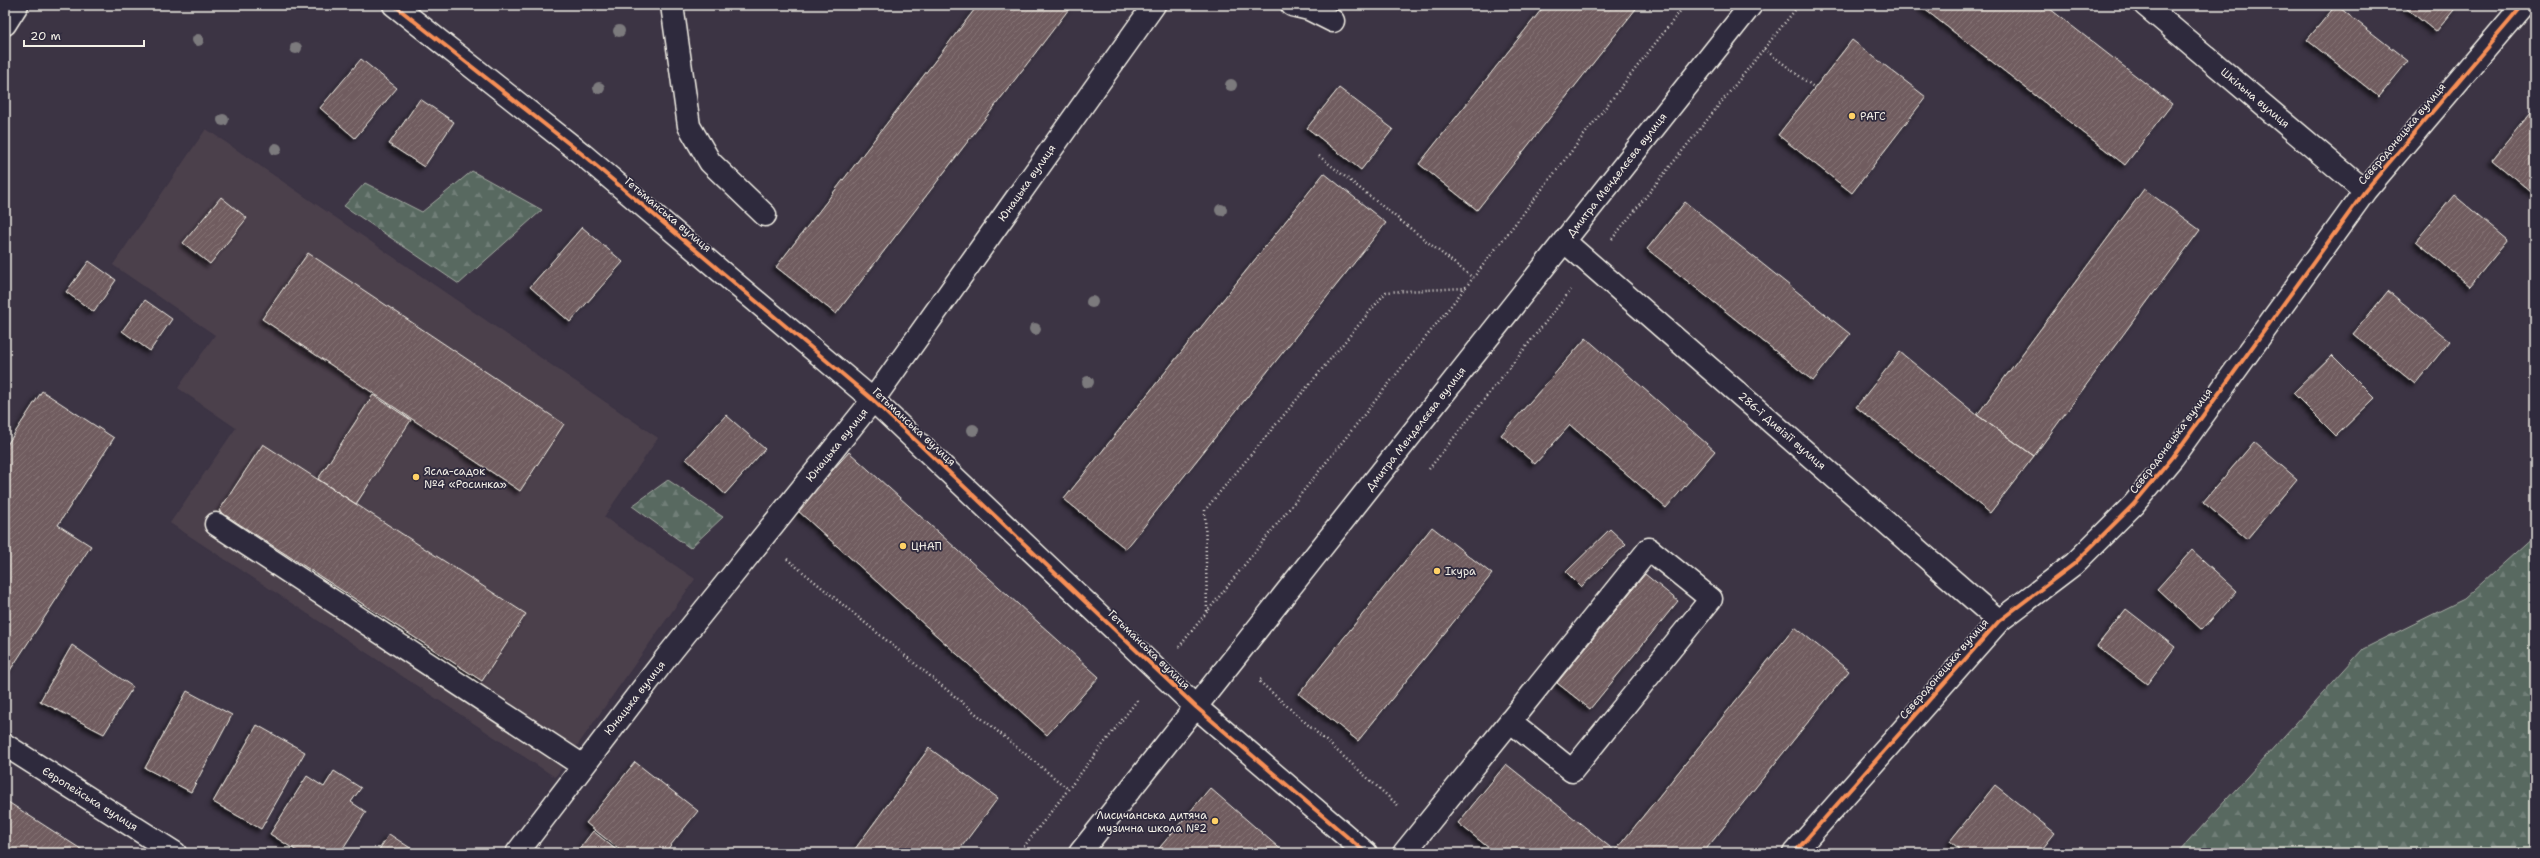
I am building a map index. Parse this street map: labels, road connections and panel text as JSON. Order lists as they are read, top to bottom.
{
  "streets": {
    "street": [
      "Шкільна вулиця",
      "Сєвєродонецька вулиця",
      "Дмитра Менделєєва вулиця",
      "Юнацька вулиця",
      "Гетьманська вулиця",
      "286-ї Дивізії вулиця",
      "Європейська вулиця"
    ]
  },
  "crossings": [
    ["Шкільна вулиця", "Сєвєродонецька вулиця"],
    ["Сєвєродонецька вулиця", "286-ї Дивізії вулиця"],
    ["Дмитра Менделєєва вулиця", "Гетьманська вулиця"],
    ["Дмитра Менделєєва вулиця", "286-ї Дивізії вулиця"],
    ["Юнацька вулиця", "Гетьманська вулиця"]
  ],
  "places": [
    "РАГС",
    "Ясла-садок №4 «Росинка»",
    "ЦНАП",
    "Ікура",
    "Лисичанська дитяча музична школа №2"
  ],
  "scale_bar": "20 m"
}
